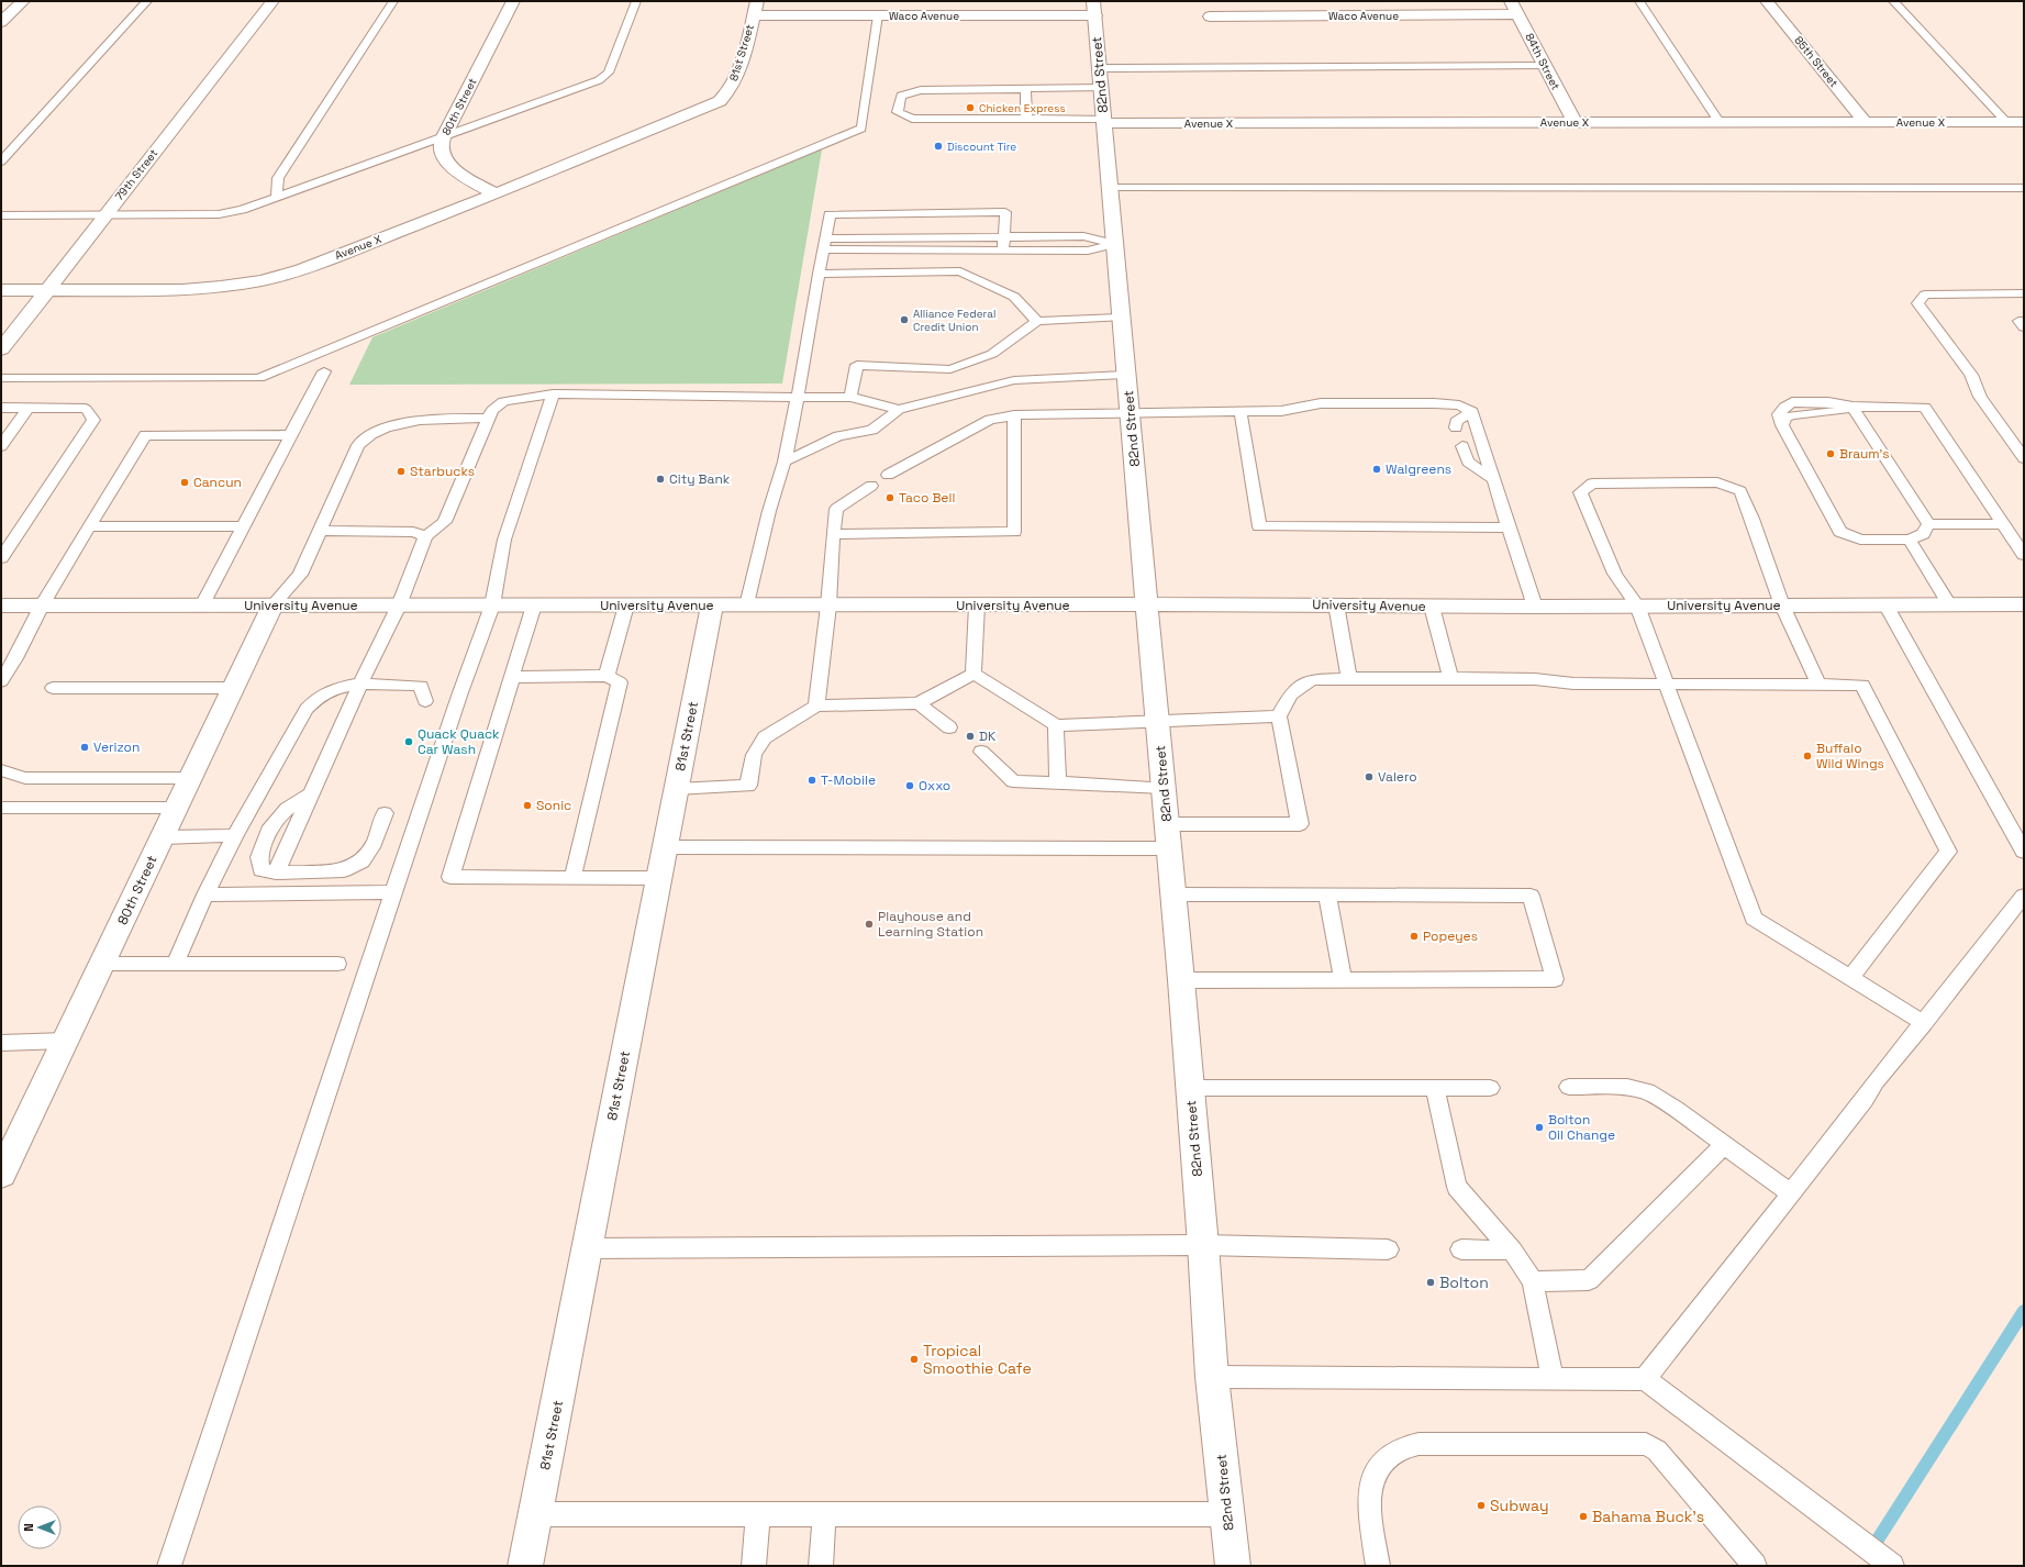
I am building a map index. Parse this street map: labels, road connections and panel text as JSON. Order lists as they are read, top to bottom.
{
  "streets": {
    "street": [
      "Waco Avenue",
      "81st Street",
      "84th Street",
      "85th Street",
      "82nd Street",
      "80th Street",
      "Avenue X",
      "79th Street",
      "University Avenue"
    ]
  },
  "crossings": [
    ["Waco Avenue", "81st Street"],
    ["Waco Avenue", "84th Street"],
    ["Waco Avenue", "82nd Street"],
    ["81st Street", "Avenue X"],
    ["81st Street", "University Avenue"],
    ["84th Street", "Avenue X"],
    ["85th Street", "Avenue X"],
    ["82nd Street", "Avenue X"],
    ["82nd Street", "University Avenue"],
    ["80th Street", "Avenue X"],
    ["80th Street", "University Avenue"],
    ["Avenue X", "79th Street"]
  ],
  "places": [
    "Chicken Express",
    "Discount Tire",
    "Alliance Federal Credit Union",
    "Braum's",
    "Walgreens",
    "Starbucks",
    "City Bank",
    "Cancun",
    "Taco Bell",
    "DK",
    "Quack Quack Car Wash",
    "Verizon",
    "Buffalo Wild Wings",
    "Valero",
    "T-Mobile",
    "Oxxo",
    "Sonic",
    "Playhouse and Learning Station",
    "Popeyes",
    "Bolton Oil Change",
    "Bolton",
    "Tropical Smoothie Cafe",
    "Subway",
    "Bahama Buck's"
  ],
  "north": "left"
}
